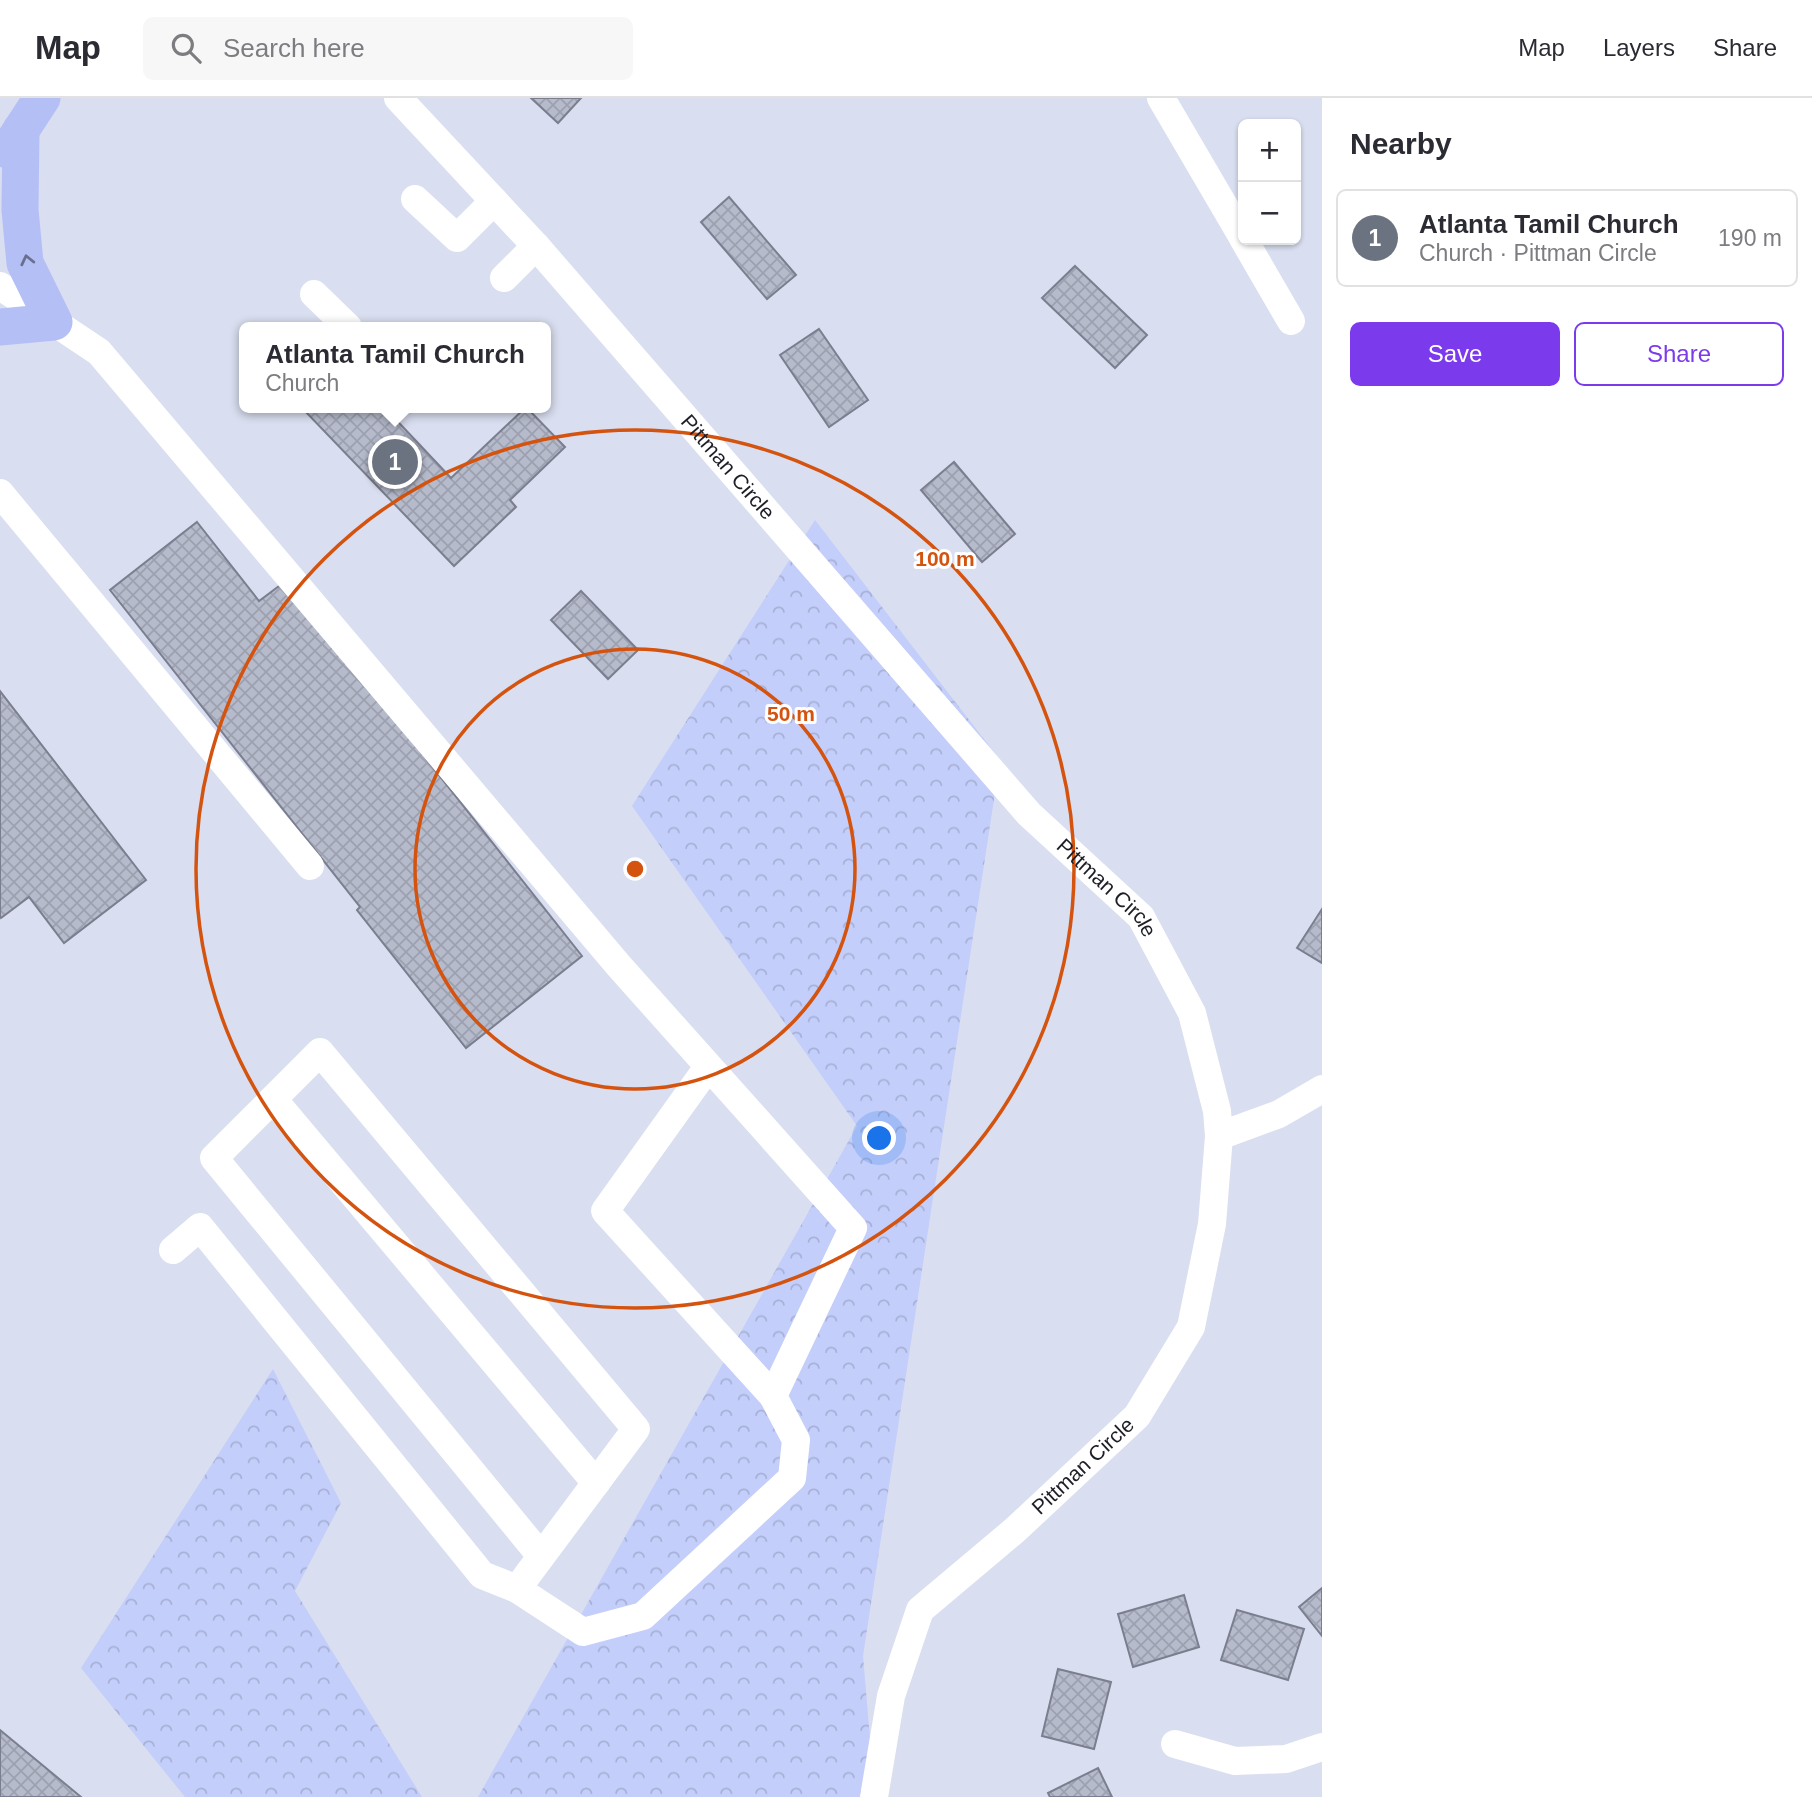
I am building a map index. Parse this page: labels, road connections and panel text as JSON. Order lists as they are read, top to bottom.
{
  "streets": {
    "street": ["Pittman Circle"]
  },
  "page": {
    "header": "Map",
    "search": "Search here",
    "nav": ["Map", "Layers", "Share"],
    "heading": "Nearby",
    "map_buttons": ["+", "−"],
    "list": [
      {
        "mark": "1",
        "name": "Atlanta Tamil Church",
        "note": "Church · Pittman Circle",
        "value": "190 m"
      }
    ],
    "buttons": ["Save", "Share"],
    "popup": ["Atlanta Tamil Church", "Church"],
    "pins": "1"
  },
  "rings": ["100 m", "50 m"]
}
